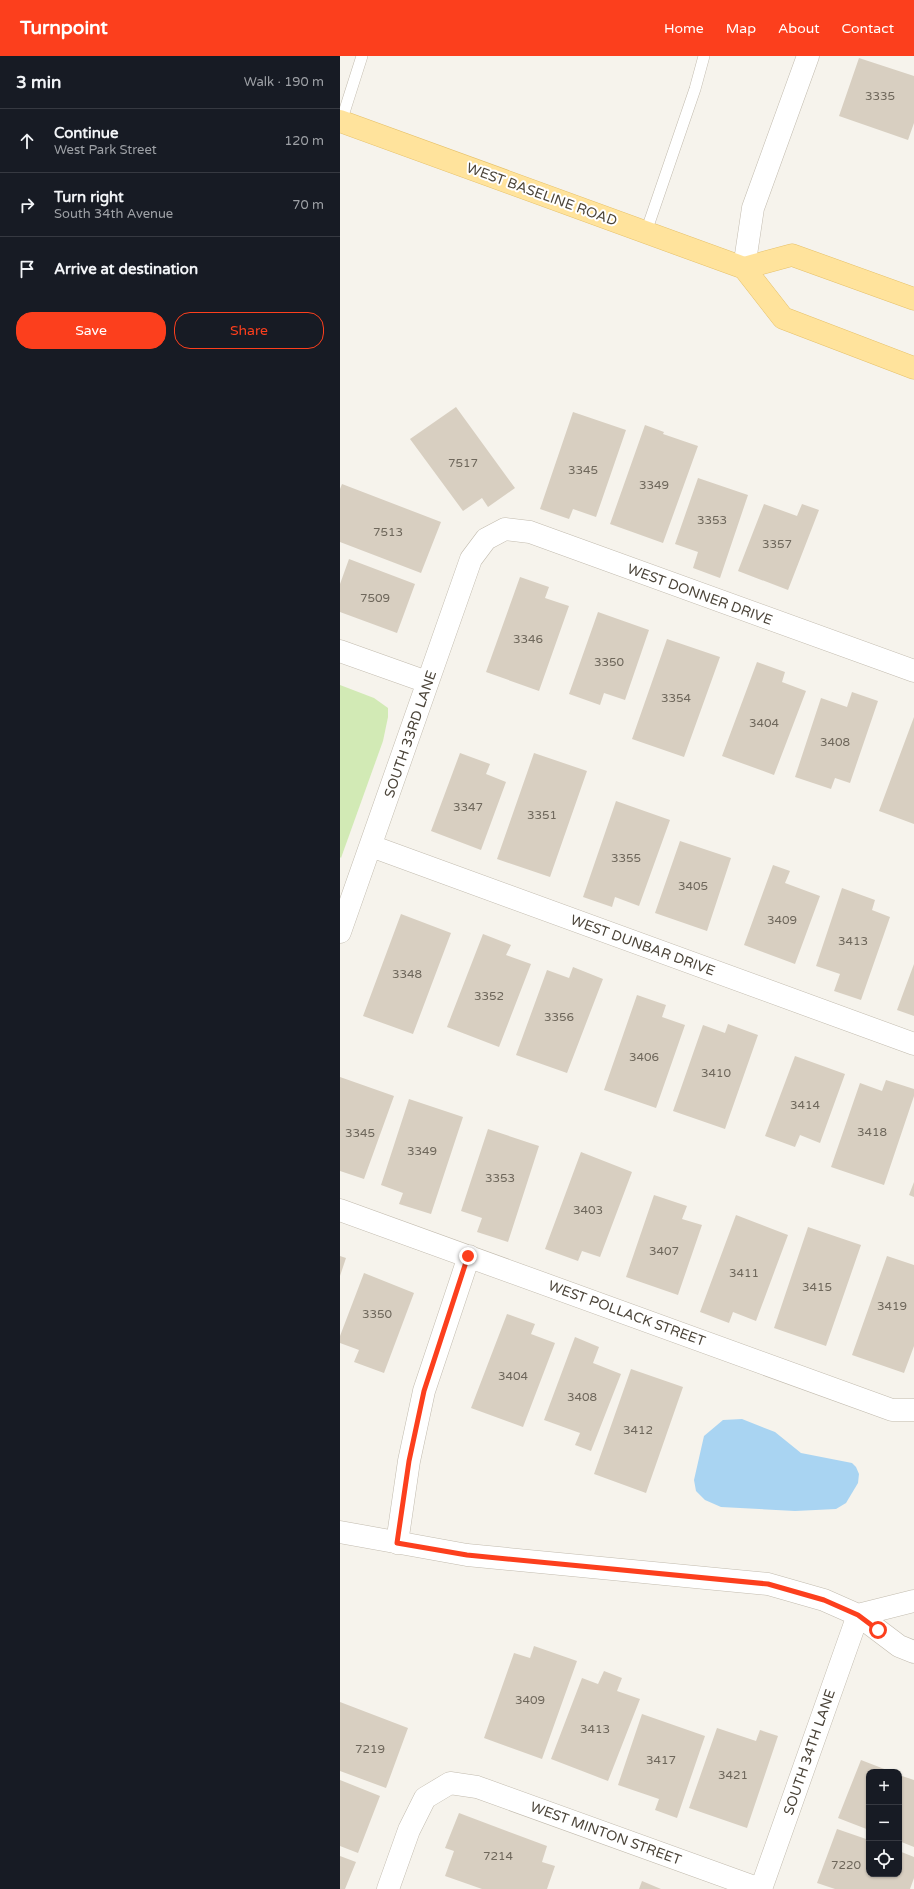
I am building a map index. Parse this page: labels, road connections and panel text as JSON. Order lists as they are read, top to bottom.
{
  "streets": {
    "main road": ["WEST BASELINE ROAD"],
    "street": [
      "WEST DONNER DRIVE",
      "SOUTH 33RD LANE",
      "WEST DUNBAR DRIVE",
      "WEST POLLACK STREET",
      "SOUTH 34TH LANE",
      "WEST MINTON STREET"
    ]
  },
  "crossings": [
    ["WEST DONNER DRIVE", "SOUTH 33RD LANE"],
    ["SOUTH 33RD LANE", "WEST DUNBAR DRIVE"],
    ["SOUTH 34TH LANE", "WEST MINTON STREET"]
  ],
  "house_numbers": [
    "3335",
    "7517",
    "3345",
    "3349",
    "3353",
    "7513",
    "3357",
    "7509",
    "3346",
    "3350",
    "3354",
    "3404",
    "3408",
    "3347",
    "3351",
    "3355",
    "3405",
    "3409",
    "3413",
    "3348",
    "3352",
    "3356",
    "3406",
    "3410",
    "3414",
    "3418",
    "3345",
    "3349",
    "3353",
    "3403",
    "3407",
    "3411",
    "3415",
    "3419",
    "3350",
    "3404",
    "3408",
    "3412",
    "3409",
    "3413",
    "7219",
    "3417",
    "3421",
    "7214",
    "7220"
  ],
  "page": {
    "header": "Turnpoint",
    "nav": [
      "Home",
      "Map",
      "About",
      "Contact"
    ],
    "heading": ["3 min", "Walk · 190 m"],
    "list": [
      ["Continue", "West Park Street", "120 m"],
      ["Turn right", "South 34th Avenue", "70 m"],
      "Arrive at destination"
    ],
    "buttons": ["Save", "Share"],
    "map_buttons": ["+", "−"]
  }
}
